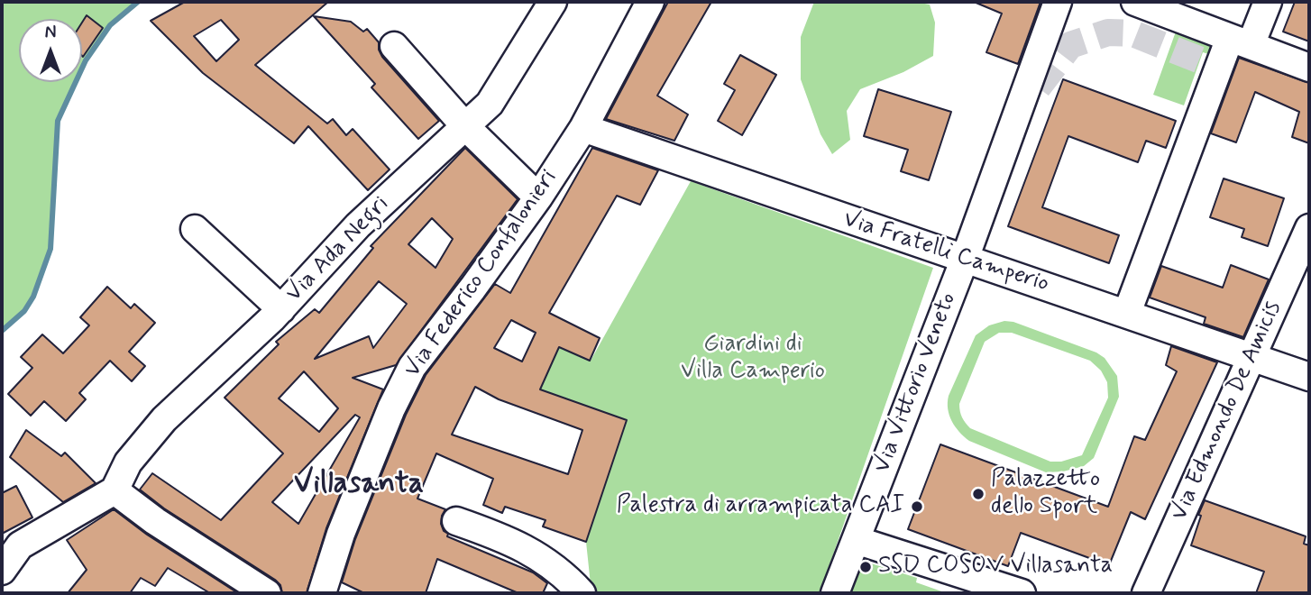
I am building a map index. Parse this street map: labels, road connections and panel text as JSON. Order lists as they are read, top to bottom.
{
  "streets": {
    "street": [
      "Via Ada Negri",
      "Via Fratelli Camperio",
      "Via Federico Confalonieri",
      "Via Vittorio Veneto",
      "Via Edmondo De Amicis"
    ]
  },
  "crossings": [
    ["Via Fratelli Camperio", "Via Federico Confalonieri"],
    ["Via Fratelli Camperio", "Via Vittorio Veneto"],
    ["Via Fratelli Camperio", "Via Edmondo De Amicis"]
  ],
  "districts": ["Villasanta"],
  "parks": ["Giardini di Villa Camperio"],
  "places": ["Palazzetto dello Sport", "Palestra di arrampicata CAI", "SSD COSOV Villasanta"],
  "north": "top"
}
